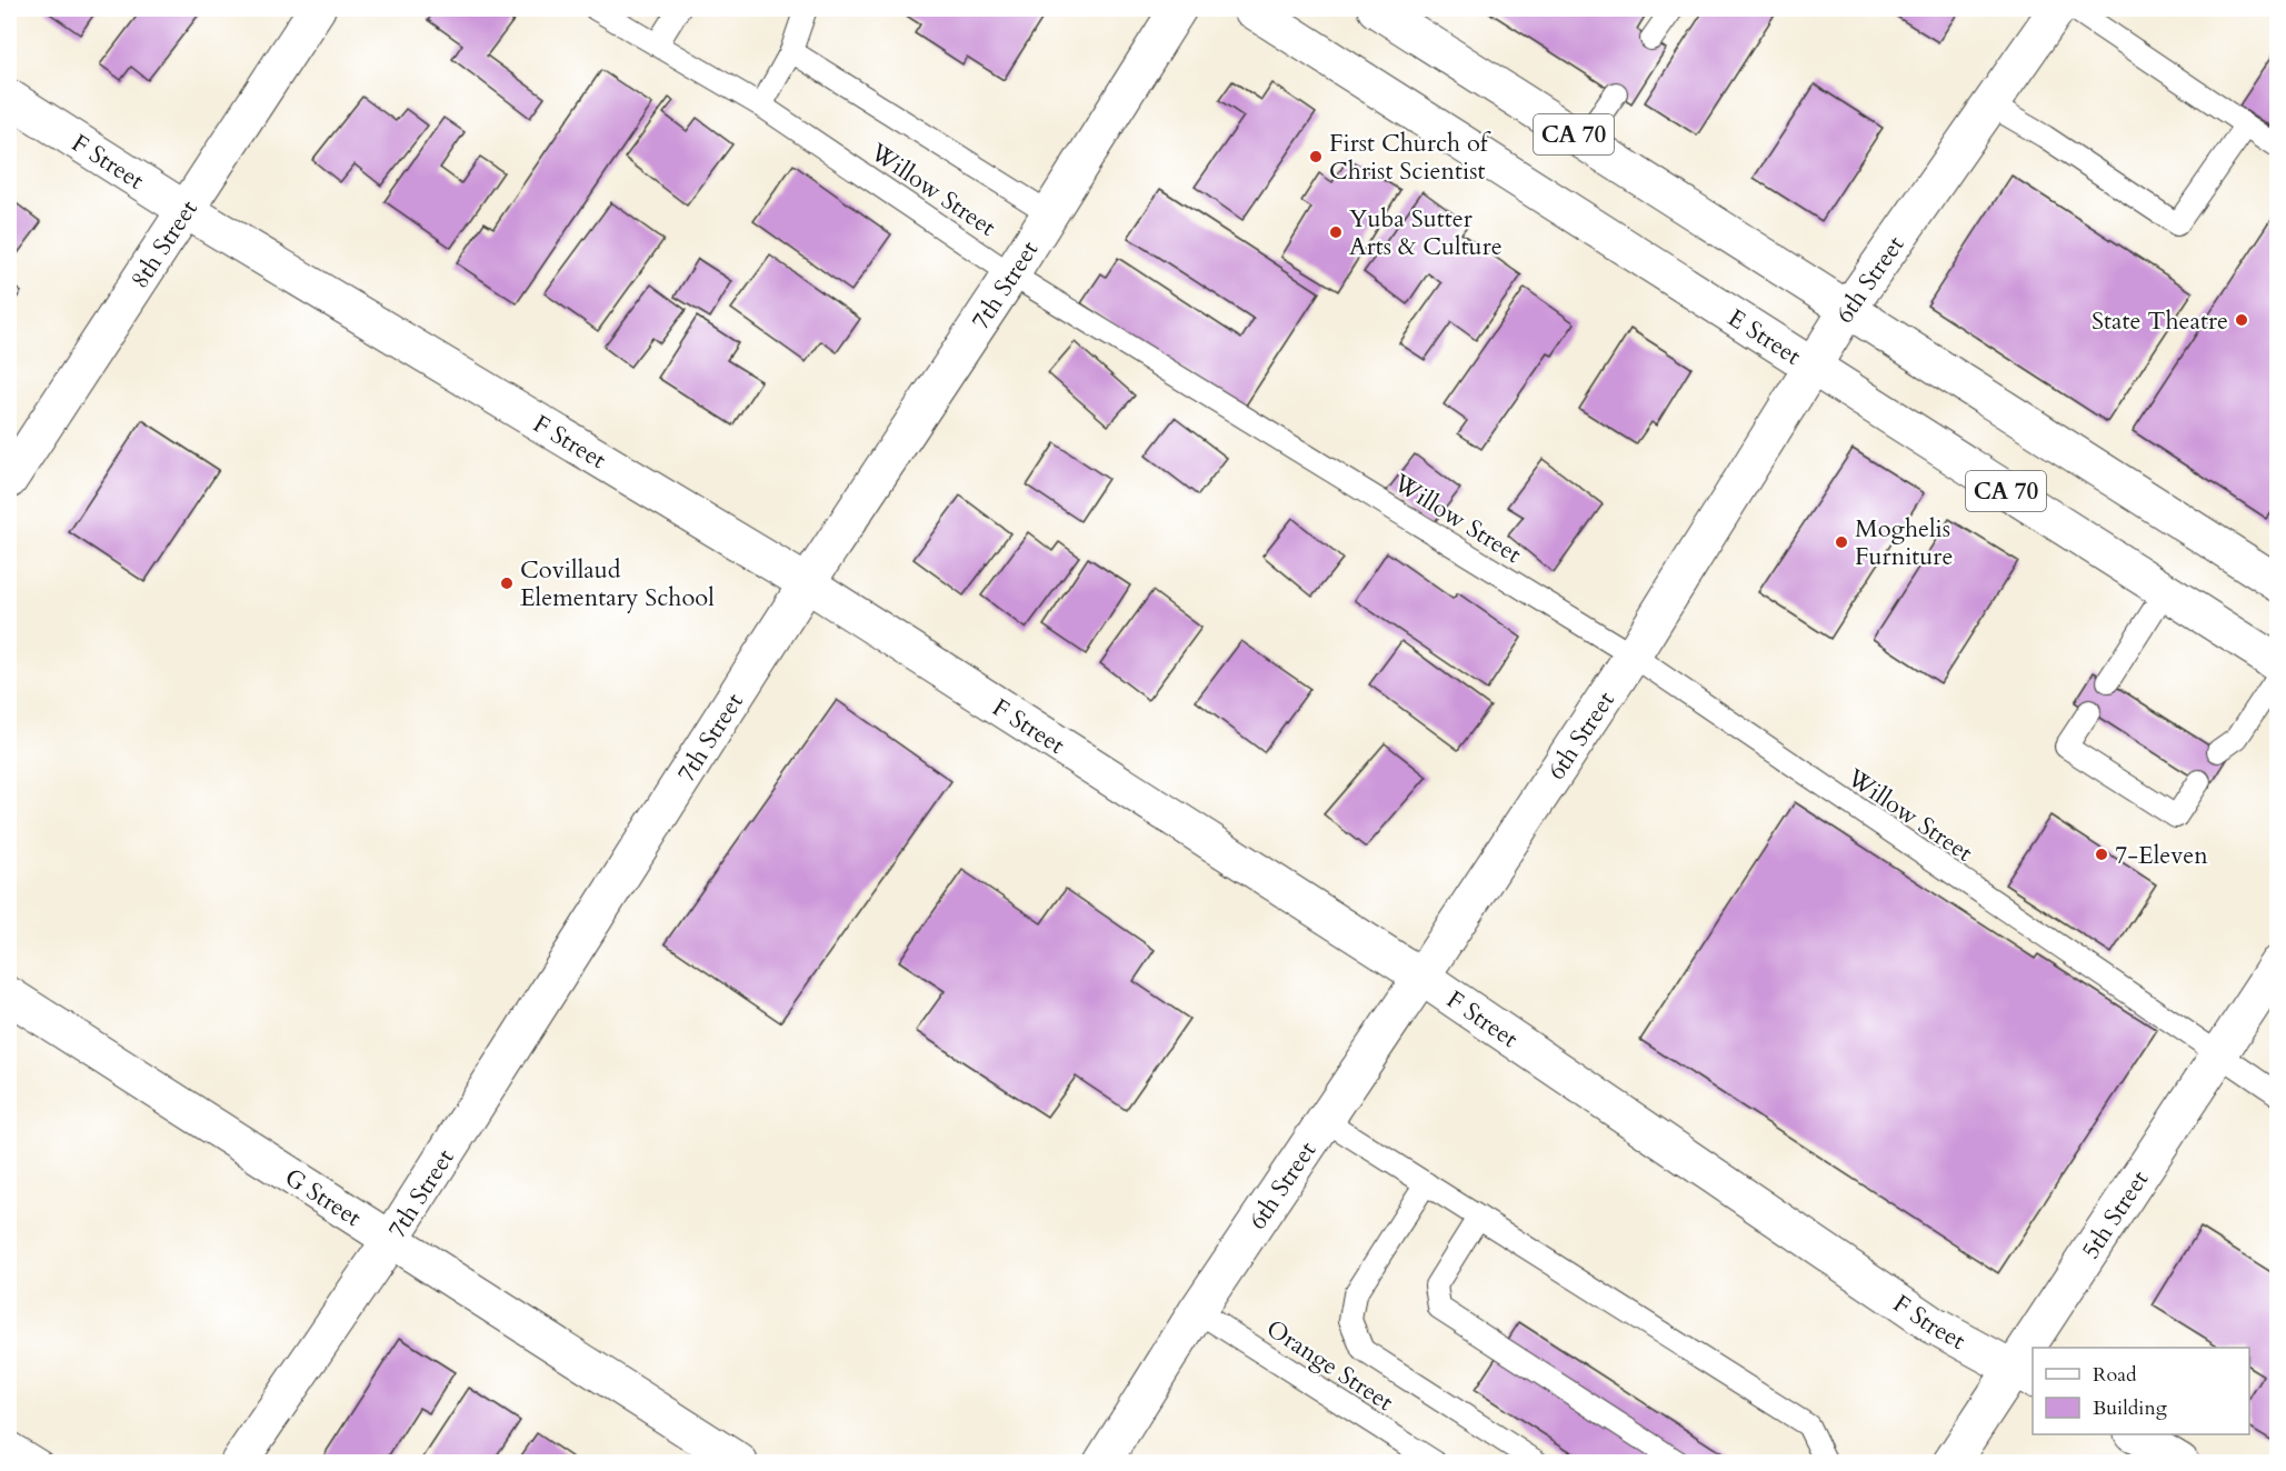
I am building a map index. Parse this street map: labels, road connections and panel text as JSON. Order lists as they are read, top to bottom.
{
  "streets": {
    "main road": [
      "CA 70",
      "F Street",
      "8th Street",
      "6th Street",
      "7th Street",
      "E Street",
      "G Street",
      "5th Street"
    ],
    "lane": ["Willow Street", "Orange Street"]
  },
  "crossings": [
    ["CA 70", "6th Street"],
    ["F Street", "8th Street"],
    ["F Street", "6th Street"],
    ["F Street", "7th Street"],
    ["F Street", "5th Street"],
    ["Willow Street", "6th Street"],
    ["Willow Street", "7th Street"],
    ["Willow Street", "5th Street"],
    ["6th Street", "E Street"],
    ["6th Street", "Orange Street"],
    ["7th Street", "G Street"]
  ],
  "places": [
    "First Church of Christ Scientist",
    "Yuba Sutter Arts & Culture",
    "State Theatre",
    "Moghelis Furniture",
    "Covillaud Elementary School",
    "7-Eleven"
  ],
  "legend": ["Road", "Building"]
}
